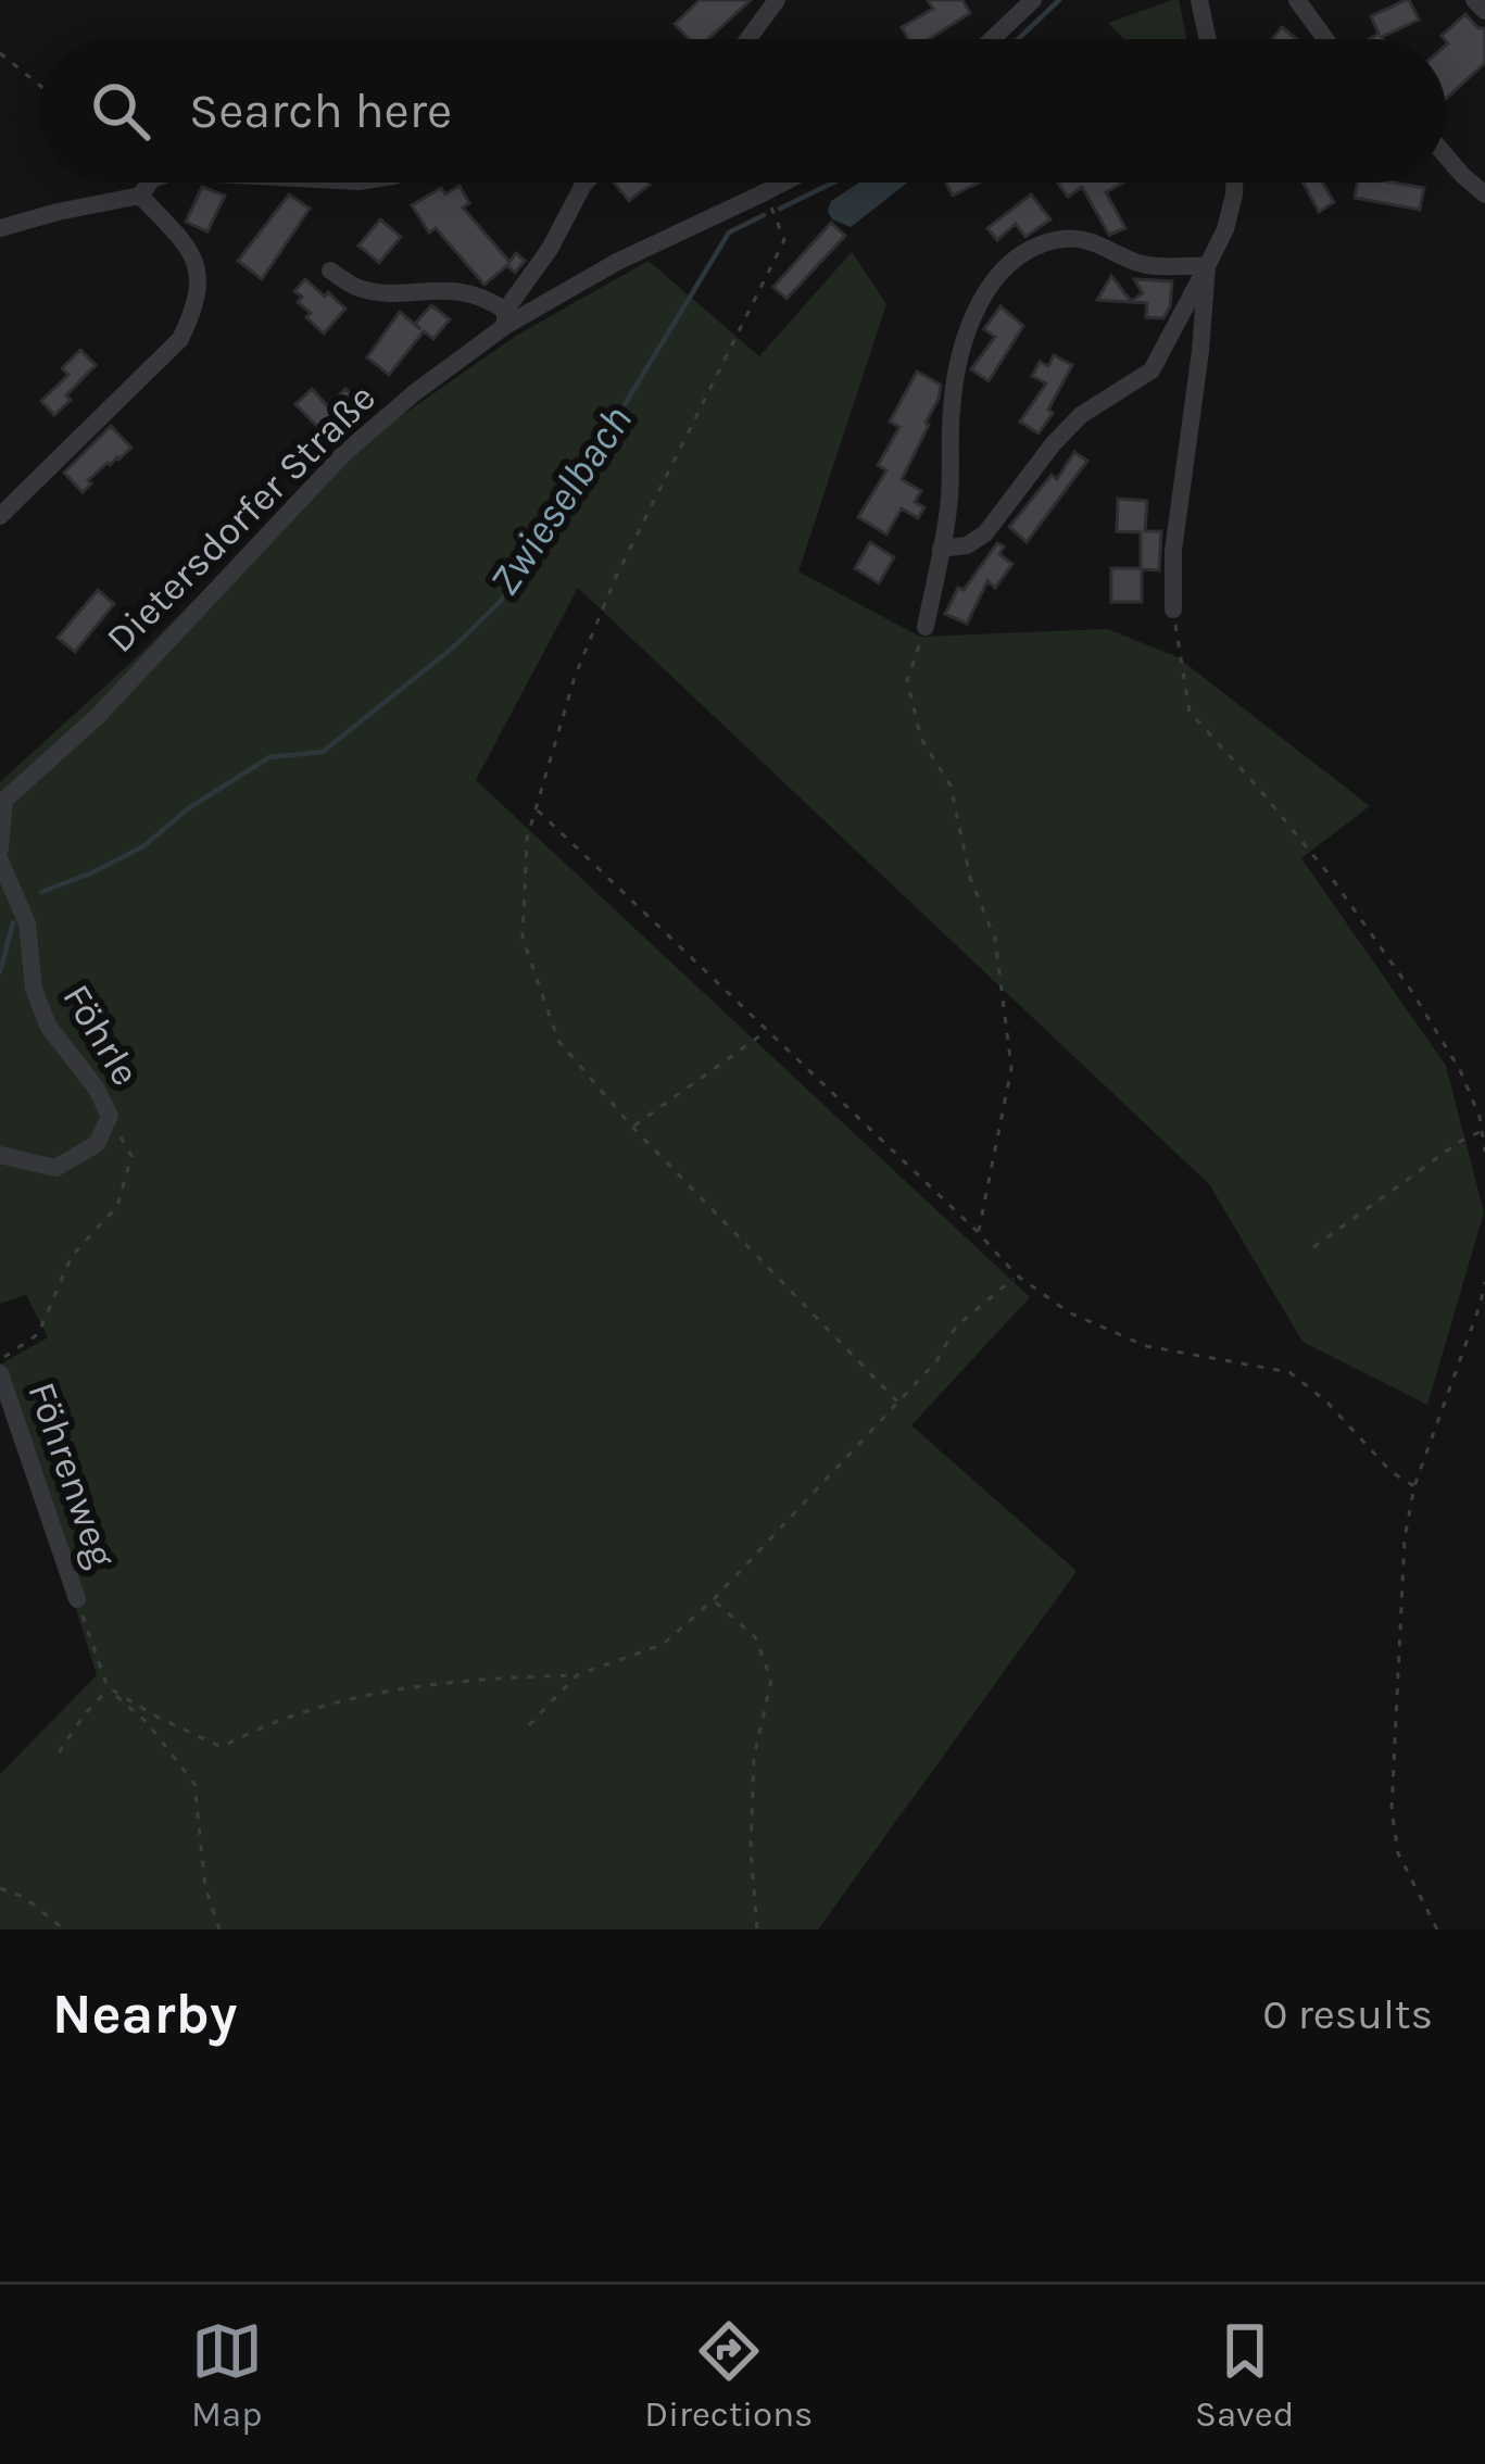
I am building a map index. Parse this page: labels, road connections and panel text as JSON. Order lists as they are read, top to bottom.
{
  "streets": {
    "street": ["Dietersdorfer Straße", "Föhrle", "Föhrenweg"]
  },
  "water": ["Zwieselbach"],
  "page": {
    "search": "Search here",
    "heading": ["Nearby", "0 results"],
    "nav": ["Map", "Directions", "Saved"]
  }
}
